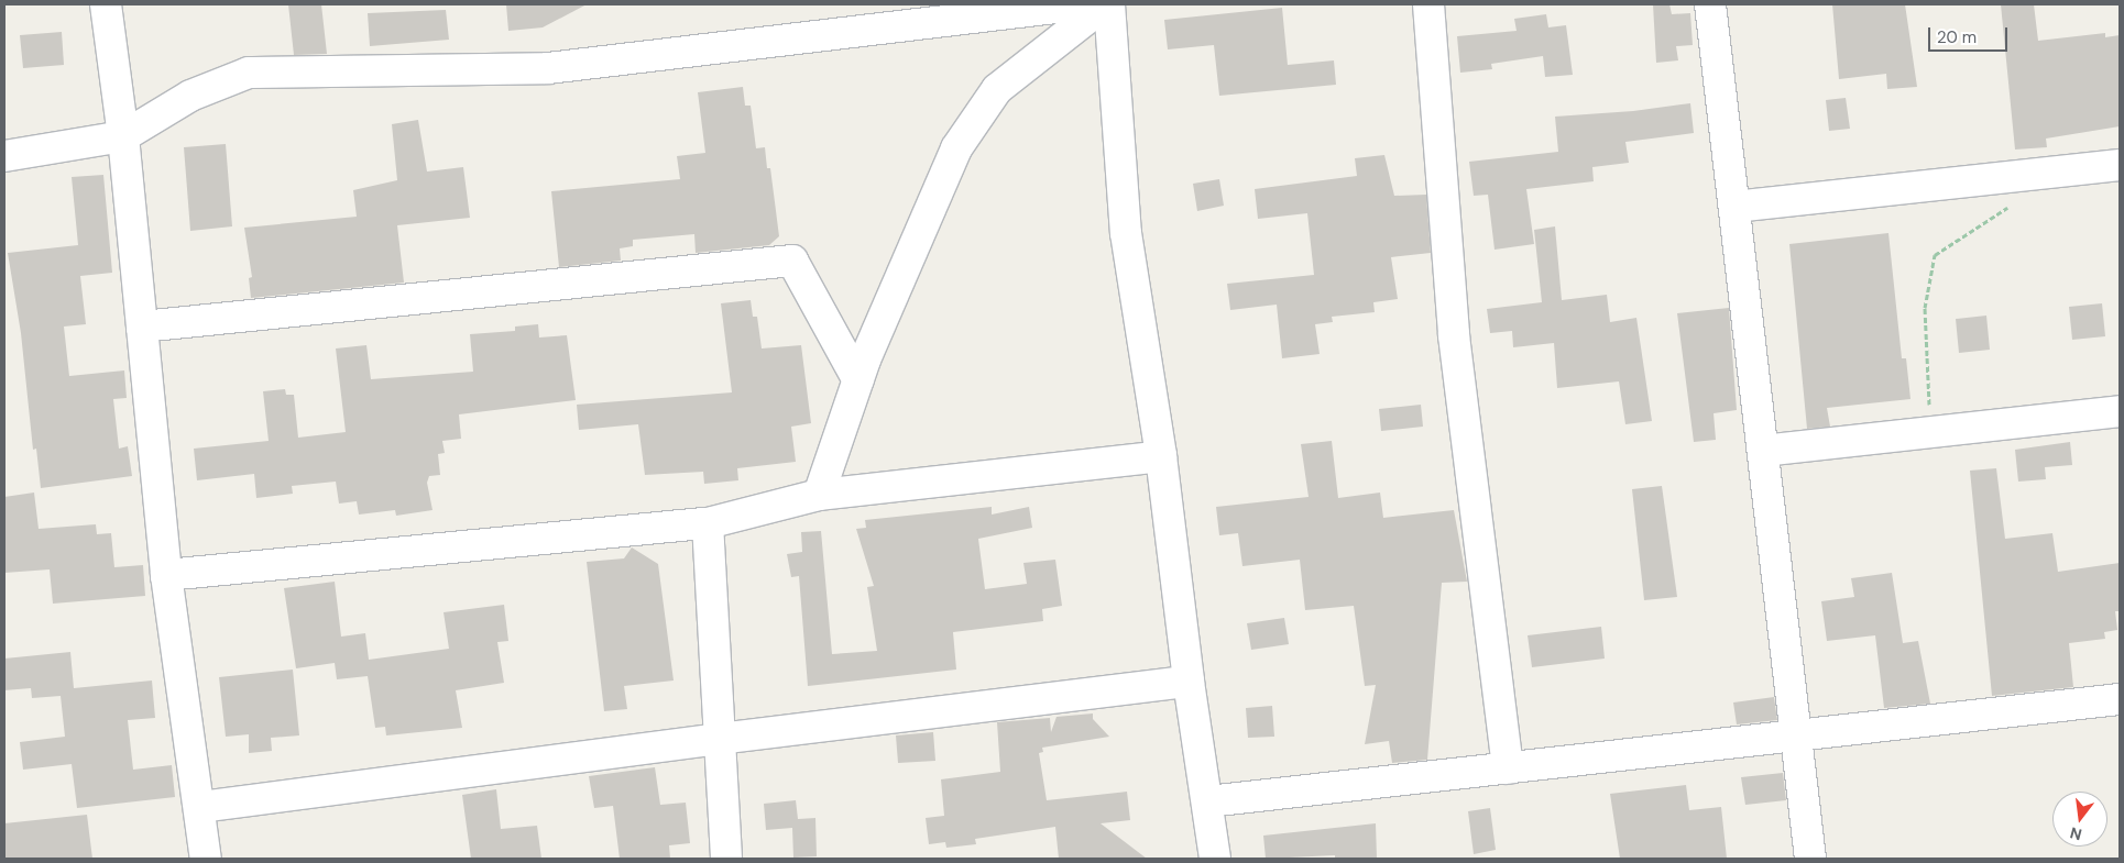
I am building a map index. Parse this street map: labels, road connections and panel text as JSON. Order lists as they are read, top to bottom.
{
  "scale_bar": "20 m",
  "north": "bottom"
}
